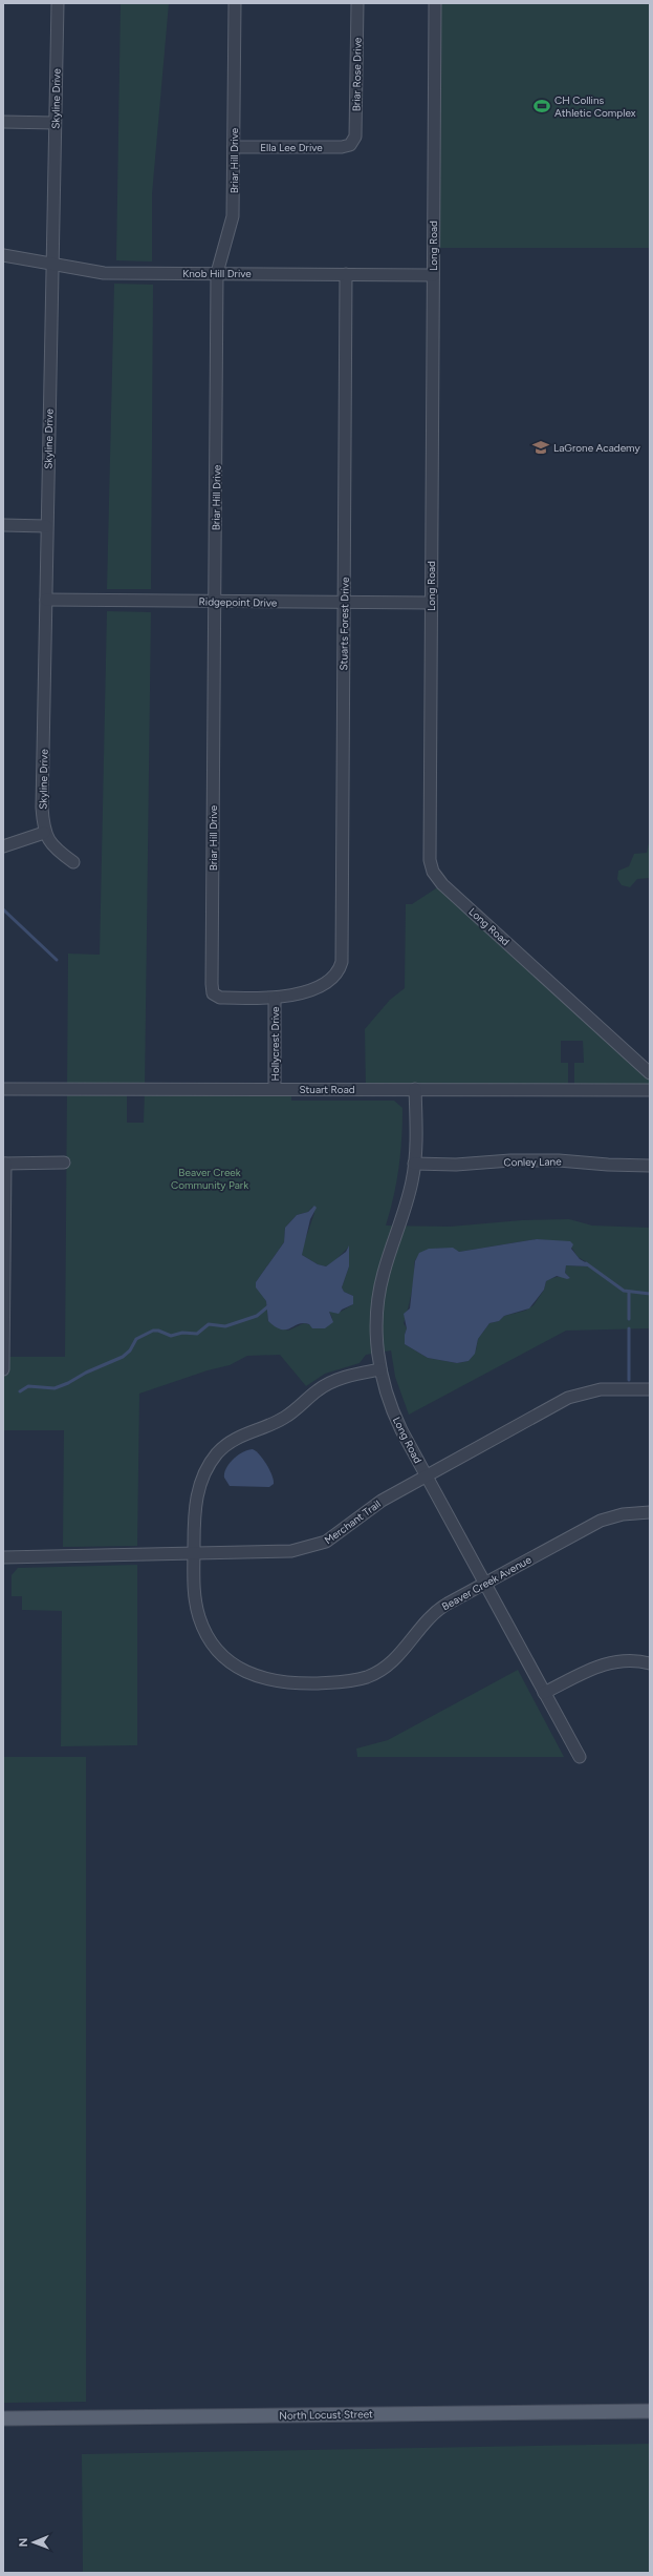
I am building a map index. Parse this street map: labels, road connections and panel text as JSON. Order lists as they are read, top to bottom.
{
  "streets": {
    "main road": ["North Locust Street"],
    "street": [
      "Briar Rose Drive",
      "Skyline Drive",
      "Ella Lee Drive",
      "Briar Hill Drive",
      "Long Road",
      "Knob Hill Drive",
      "Ridgepoint Drive",
      "Stuarts Forest Drive",
      "Hollycrest Drive",
      "Stuart Road",
      "Conley Lane",
      "Merchant Trail",
      "Beaver Creek Avenue"
    ]
  },
  "crossings": [
    ["Briar Rose Drive", "Ella Lee Drive"],
    ["Skyline Drive", "Knob Hill Drive"],
    ["Skyline Drive", "Ridgepoint Drive"],
    ["Ella Lee Drive", "Briar Hill Drive"],
    ["Briar Hill Drive", "Knob Hill Drive"],
    ["Briar Hill Drive", "Ridgepoint Drive"],
    ["Briar Hill Drive", "Stuarts Forest Drive"],
    ["Briar Hill Drive", "Hollycrest Drive"],
    ["Long Road", "Knob Hill Drive"],
    ["Long Road", "Ridgepoint Drive"],
    ["Long Road", "Stuart Road"],
    ["Long Road", "Conley Lane"],
    ["Long Road", "Merchant Trail"],
    ["Long Road", "Beaver Creek Avenue"],
    ["Knob Hill Drive", "Stuarts Forest Drive"],
    ["Ridgepoint Drive", "Stuarts Forest Drive"],
    ["Stuarts Forest Drive", "Hollycrest Drive"],
    ["Hollycrest Drive", "Stuart Road"],
    ["Merchant Trail", "Beaver Creek Avenue"]
  ],
  "parks": ["Beaver Creek Community Park"],
  "places": {
    "sports": ["CH Collins Athletic Complex"],
    "school or university": ["LaGrone Academy"]
  },
  "north": "left"
}
